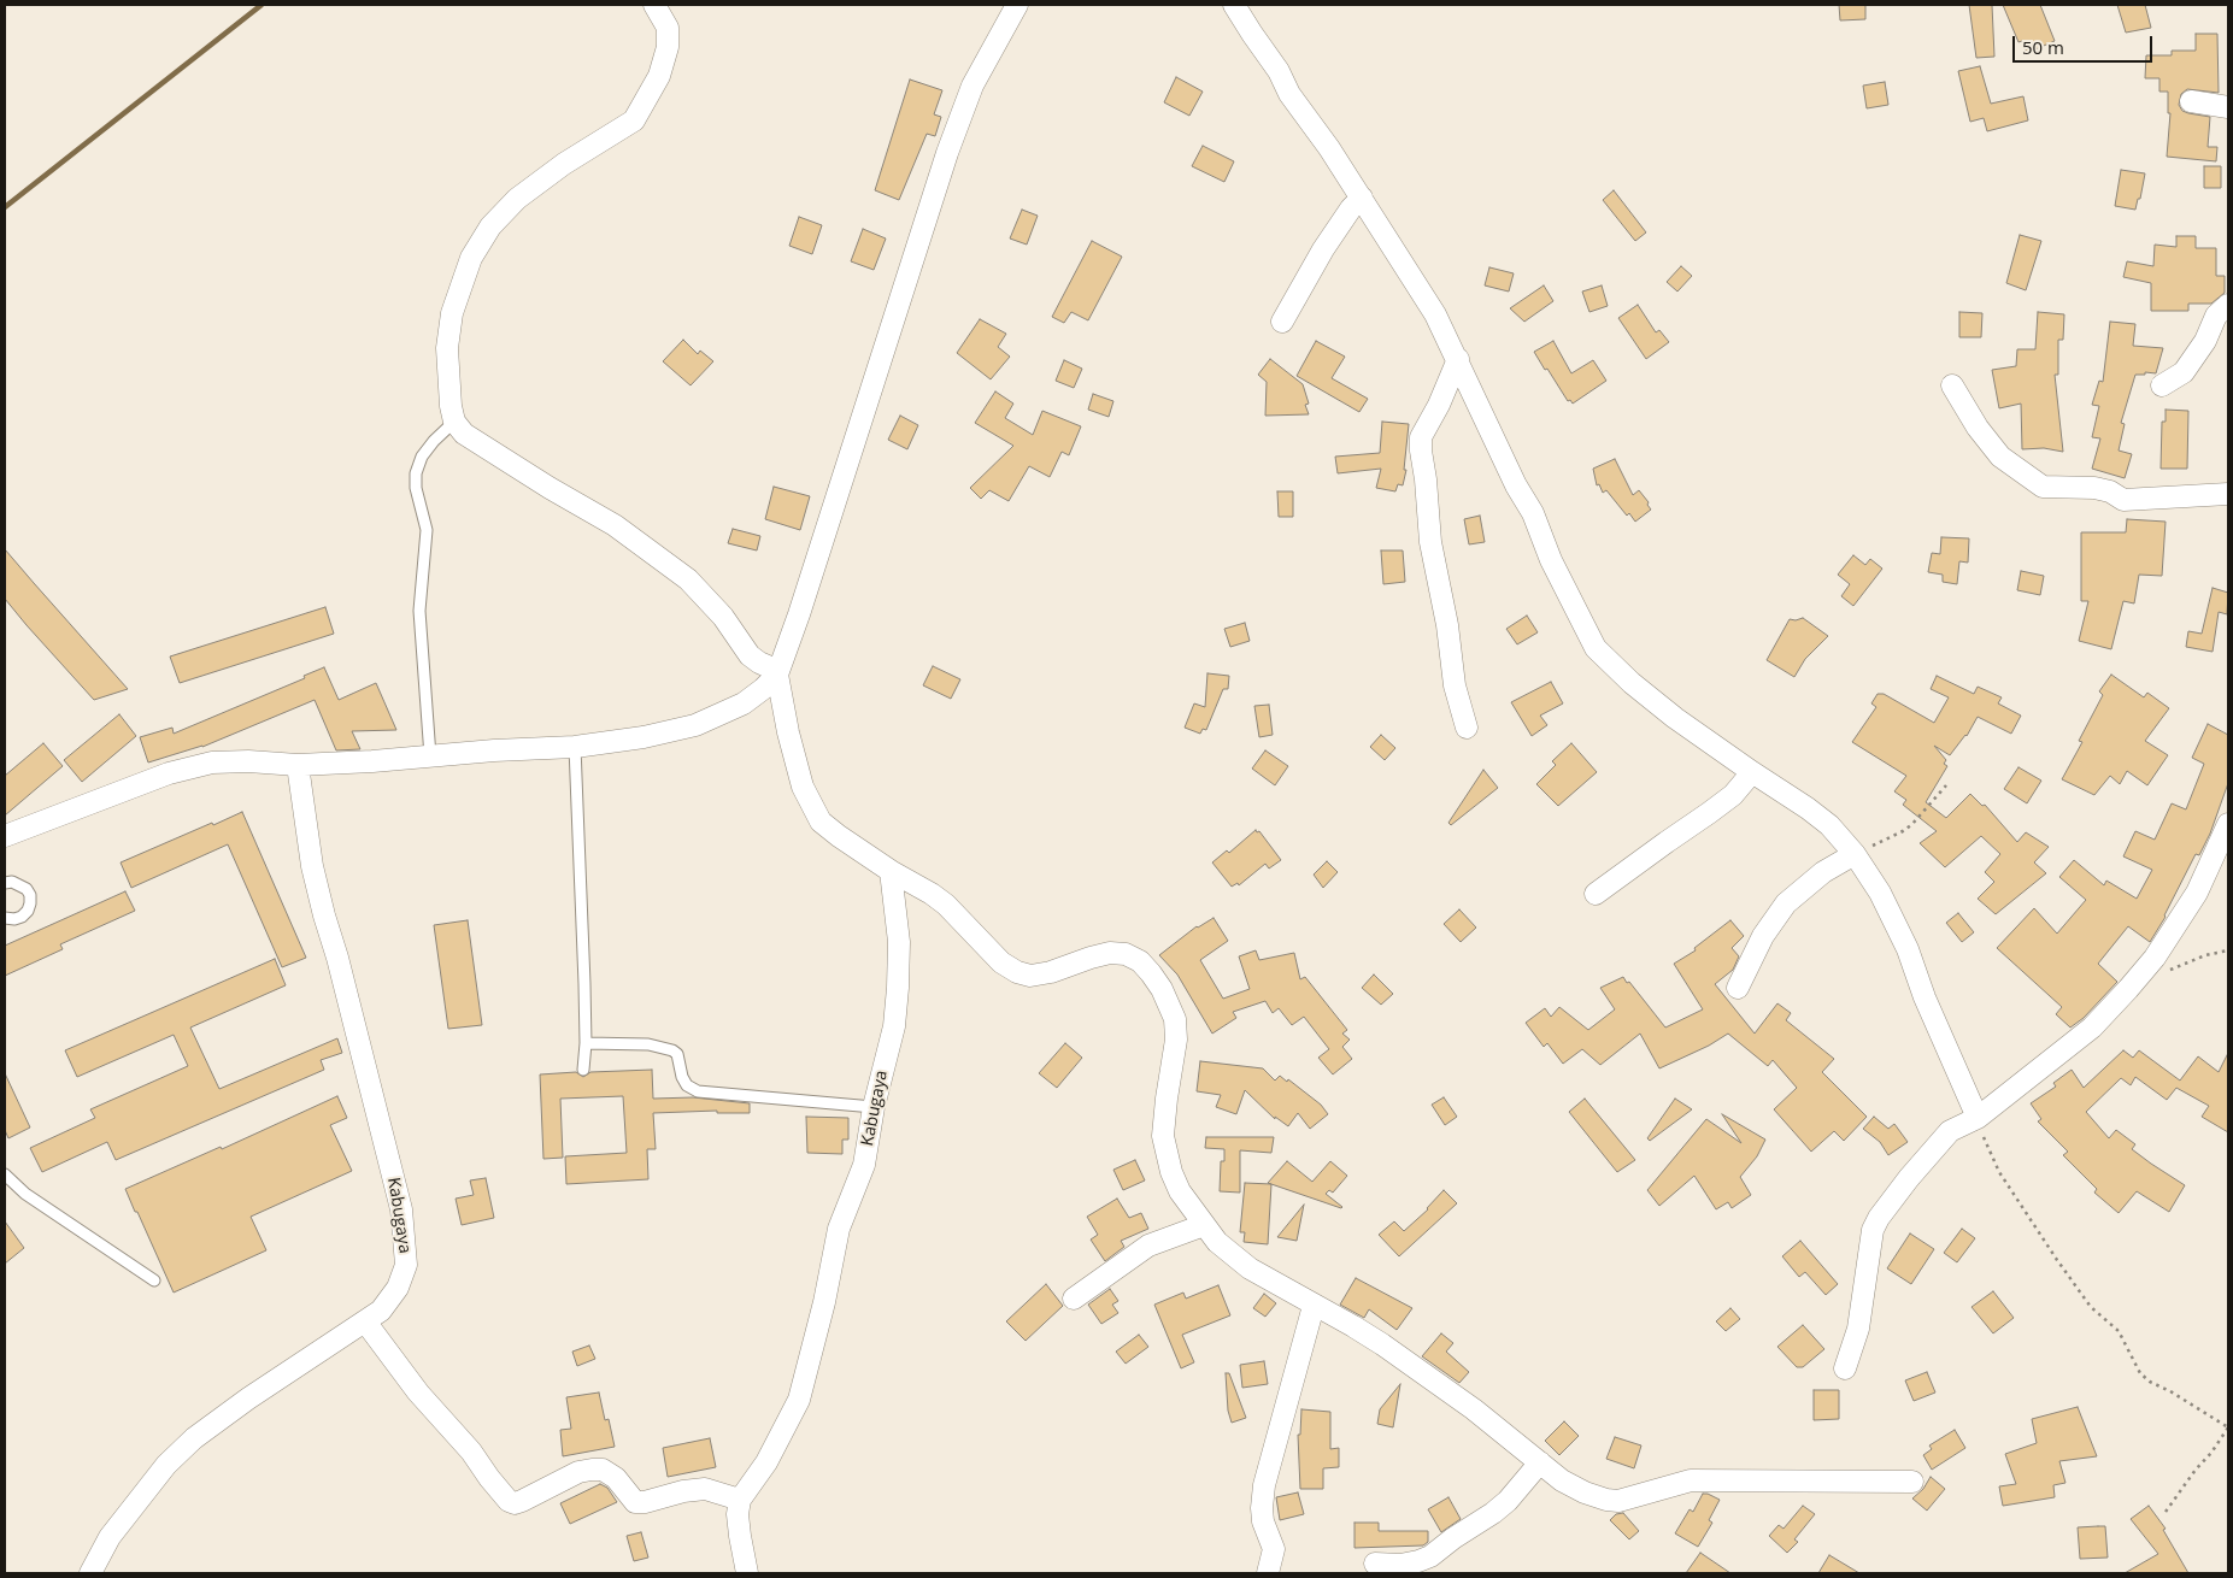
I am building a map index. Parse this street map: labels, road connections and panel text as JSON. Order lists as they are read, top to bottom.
{
  "streets": {
    "street": ["Kabugaya"]
  },
  "scale_bar": "50 m"
}
